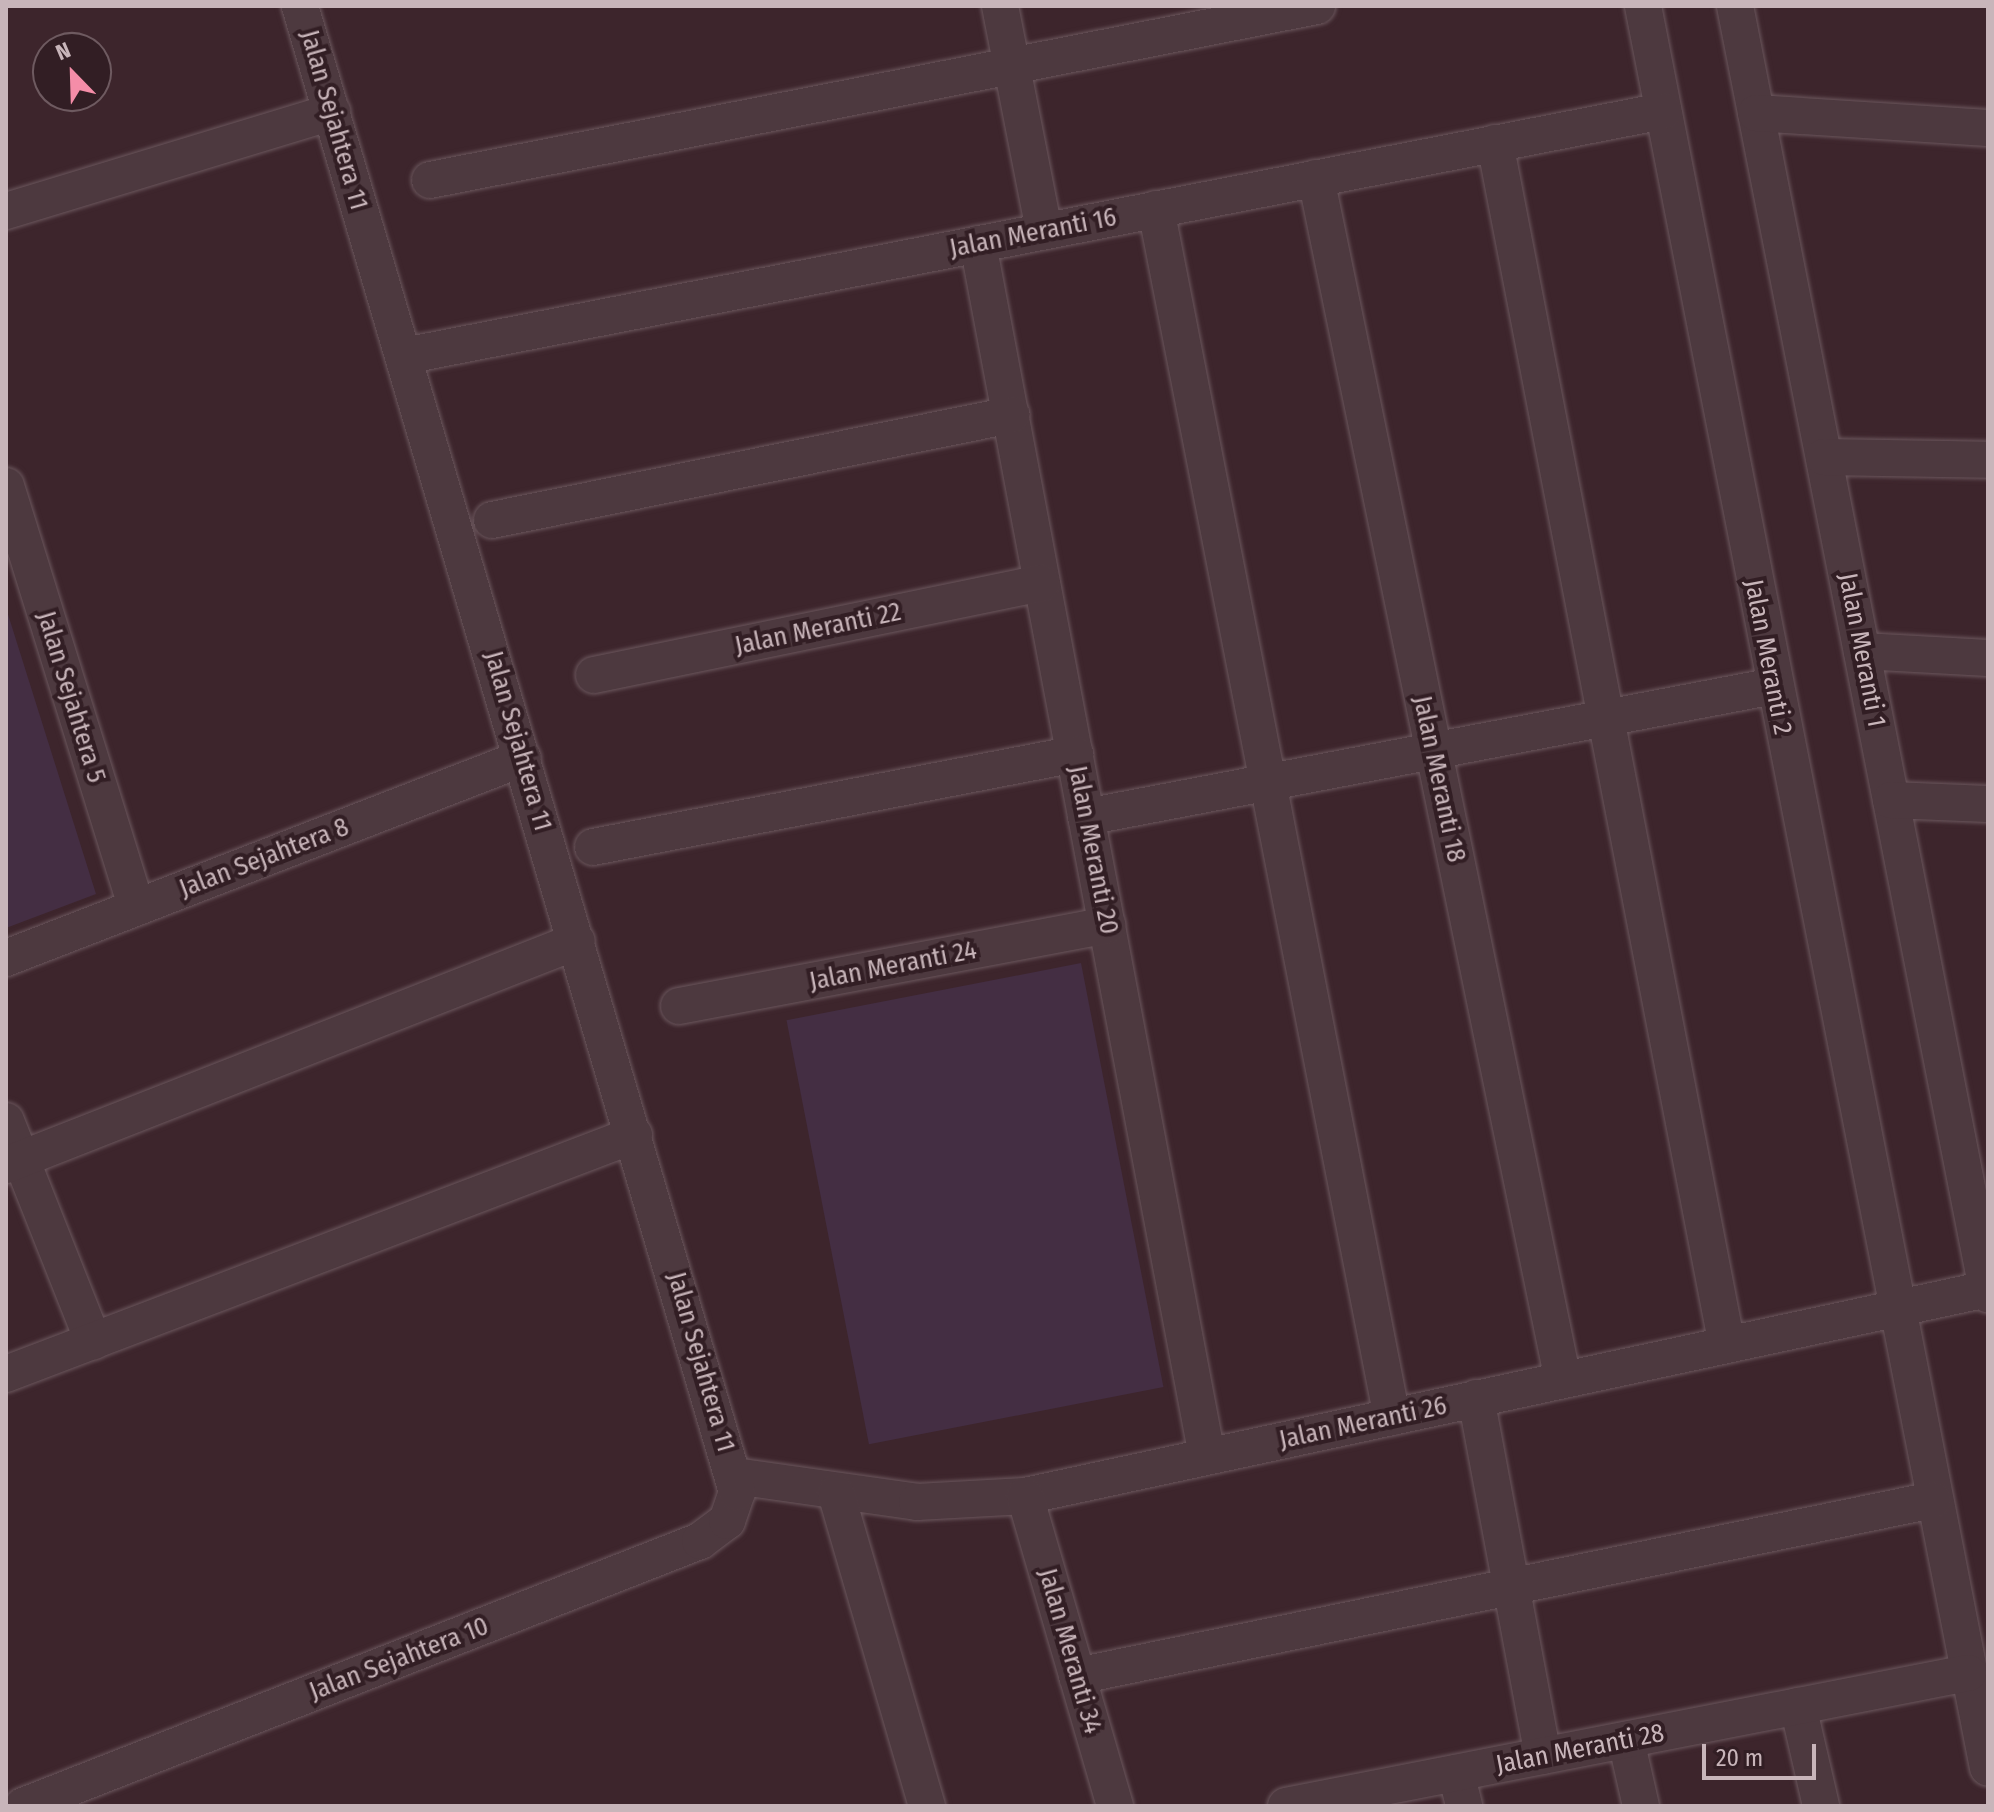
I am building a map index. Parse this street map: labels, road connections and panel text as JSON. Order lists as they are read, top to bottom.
{
  "streets": {
    "street": [
      "Jalan Sejahtera 11",
      "Jalan Meranti 16",
      "Jalan Meranti 22",
      "Jalan Meranti 1",
      "Jalan Meranti 2",
      "Jalan Sejahtera 5",
      "Jalan Meranti 18",
      "Jalan Meranti 20",
      "Jalan Sejahtera 8",
      "Jalan Meranti 24",
      "Jalan Meranti 26",
      "Jalan Meranti 34",
      "Jalan Sejahtera 10",
      "Jalan Meranti 28"
    ]
  },
  "crossings": [
    ["Jalan Sejahtera 11", "Jalan Meranti 16"],
    ["Jalan Sejahtera 11", "Jalan Sejahtera 8"],
    ["Jalan Sejahtera 11", "Jalan Meranti 26"],
    ["Jalan Sejahtera 11", "Jalan Sejahtera 10"],
    ["Jalan Meranti 16", "Jalan Meranti 2"],
    ["Jalan Meranti 16", "Jalan Meranti 18"],
    ["Jalan Meranti 16", "Jalan Meranti 20"],
    ["Jalan Meranti 22", "Jalan Meranti 20"],
    ["Jalan Meranti 1", "Jalan Meranti 26"],
    ["Jalan Meranti 2", "Jalan Meranti 26"],
    ["Jalan Meranti 2", "Jalan Meranti 28"],
    ["Jalan Sejahtera 5", "Jalan Sejahtera 8"],
    ["Jalan Meranti 18", "Jalan Meranti 26"],
    ["Jalan Meranti 20", "Jalan Meranti 24"],
    ["Jalan Meranti 20", "Jalan Meranti 26"],
    ["Jalan Meranti 26", "Jalan Meranti 34"],
    ["Jalan Meranti 26", "Jalan Sejahtera 10"]
  ],
  "scale_bar": "20 m",
  "north": "top left"
}
